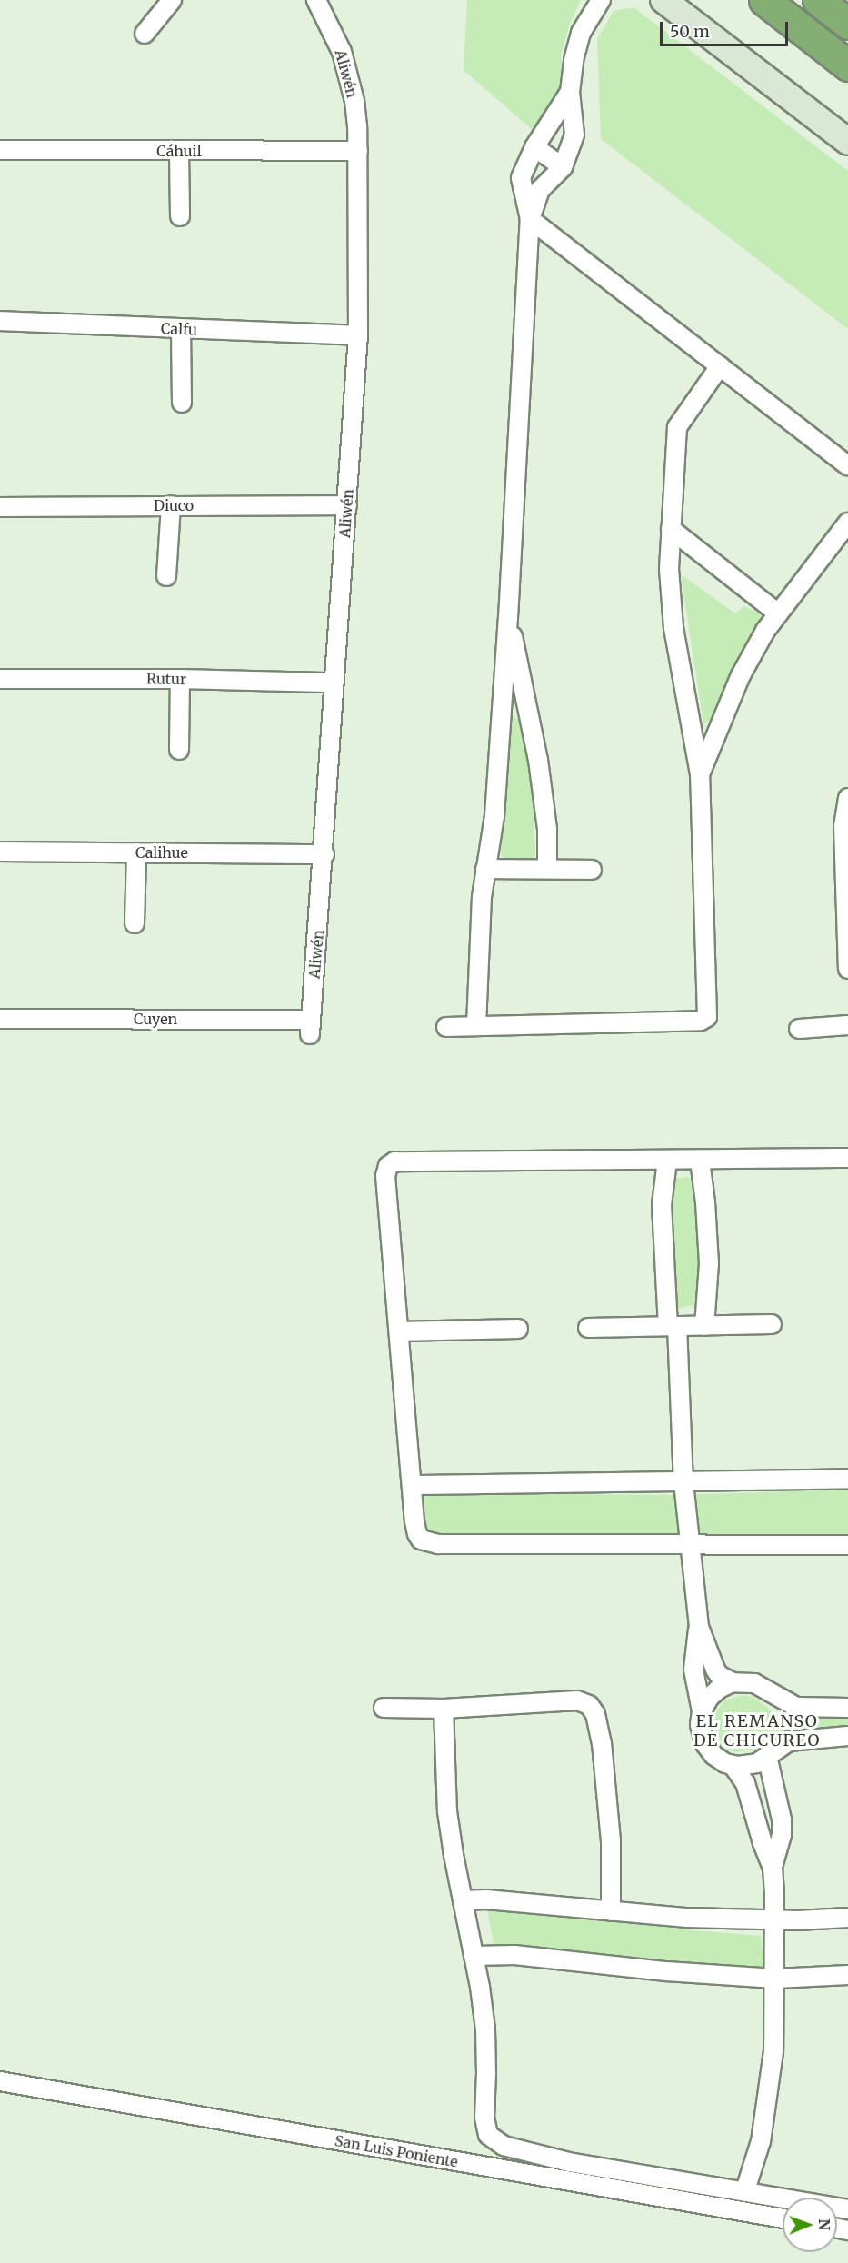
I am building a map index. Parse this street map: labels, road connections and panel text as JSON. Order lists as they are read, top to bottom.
{
  "streets": {
    "street": [
      "Aliwén",
      "Cáhuil",
      "Calfu",
      "Diuco",
      "Rutur",
      "Calihue",
      "Cuyen",
      "San Luis Poniente"
    ]
  },
  "crossings": [
    ["Aliwén", "Cáhuil"],
    ["Aliwén", "Calfu"],
    ["Aliwén", "Diuco"],
    ["Aliwén", "Rutur"],
    ["Aliwén", "Calihue"],
    ["Aliwén", "Cuyen"]
  ],
  "districts": ["EL REMANSO DE CHICUREO"],
  "scale_bar": "50 m",
  "north": "right"
}
